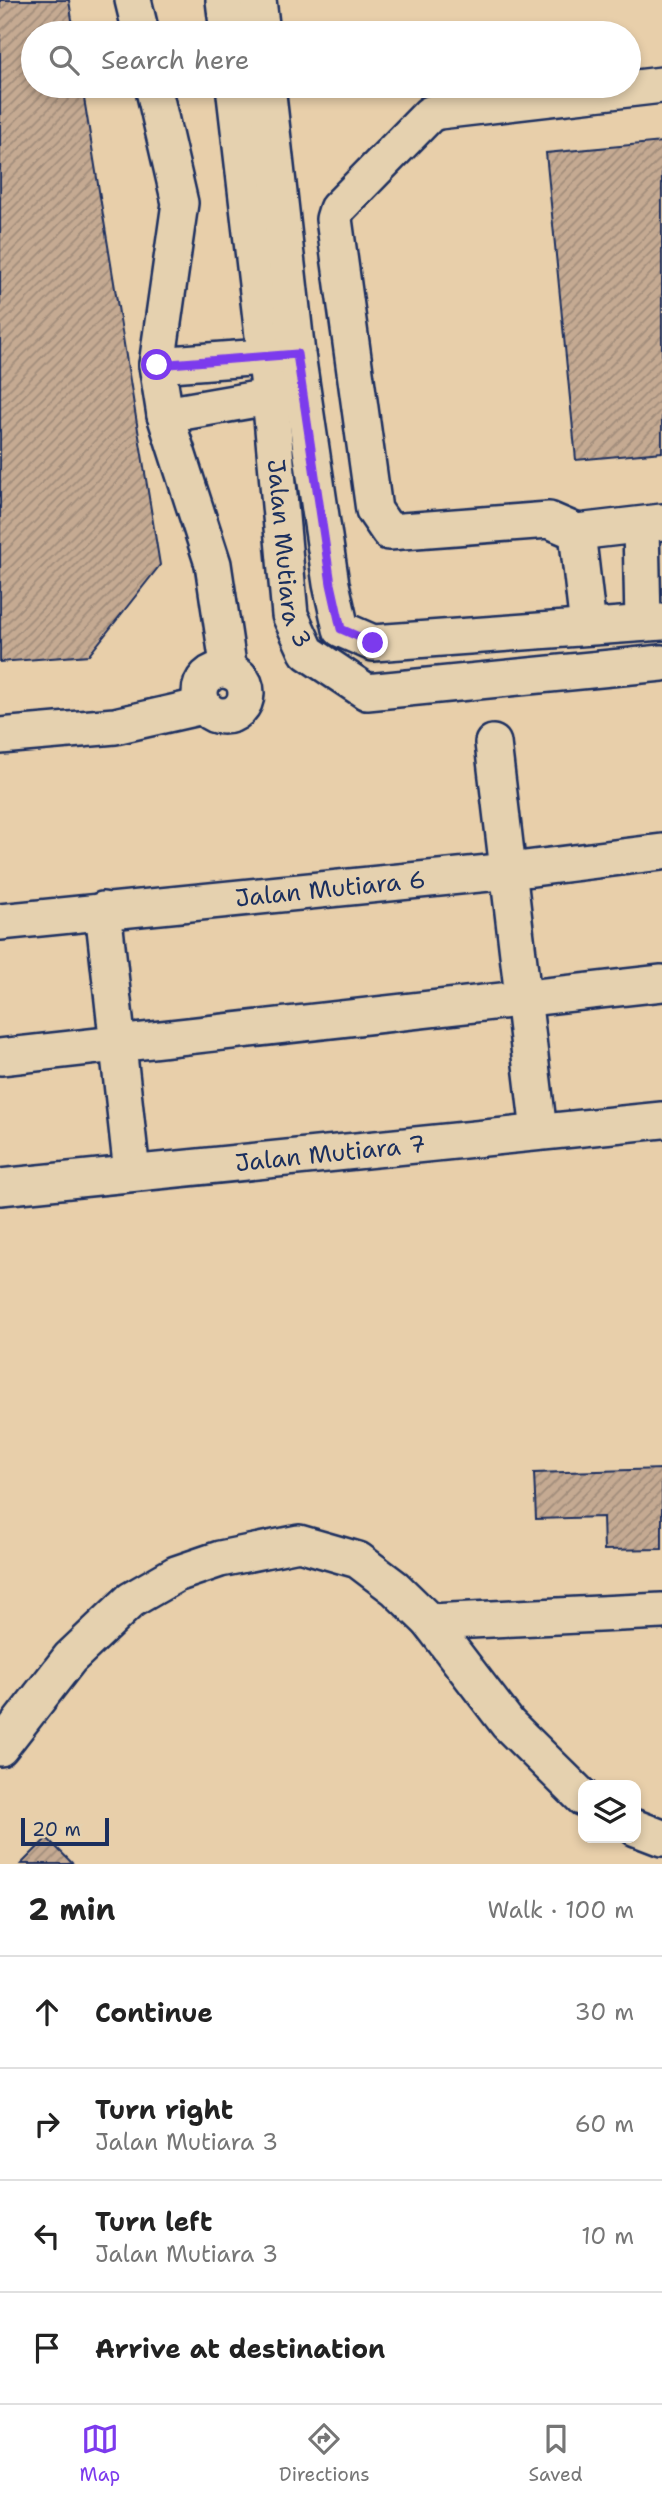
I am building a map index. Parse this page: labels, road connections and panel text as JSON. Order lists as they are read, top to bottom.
{
  "streets": {
    "street": ["Jalan Mutiara 3", "Jalan Mutiara 6", "Jalan Mutiara 7"]
  },
  "scale_bar": "20 m",
  "page": {
    "search": "Search here",
    "scale": "20 m",
    "heading": ["2 min", "Walk · 100 m"],
    "list": [
      ["Continue", "30 m"],
      ["Turn right", "Jalan Mutiara 3", "60 m"],
      ["Turn left", "Jalan Mutiara 3", "10 m"],
      "Arrive at destination"
    ],
    "nav": ["Map", "Directions", "Saved"]
  }
}
